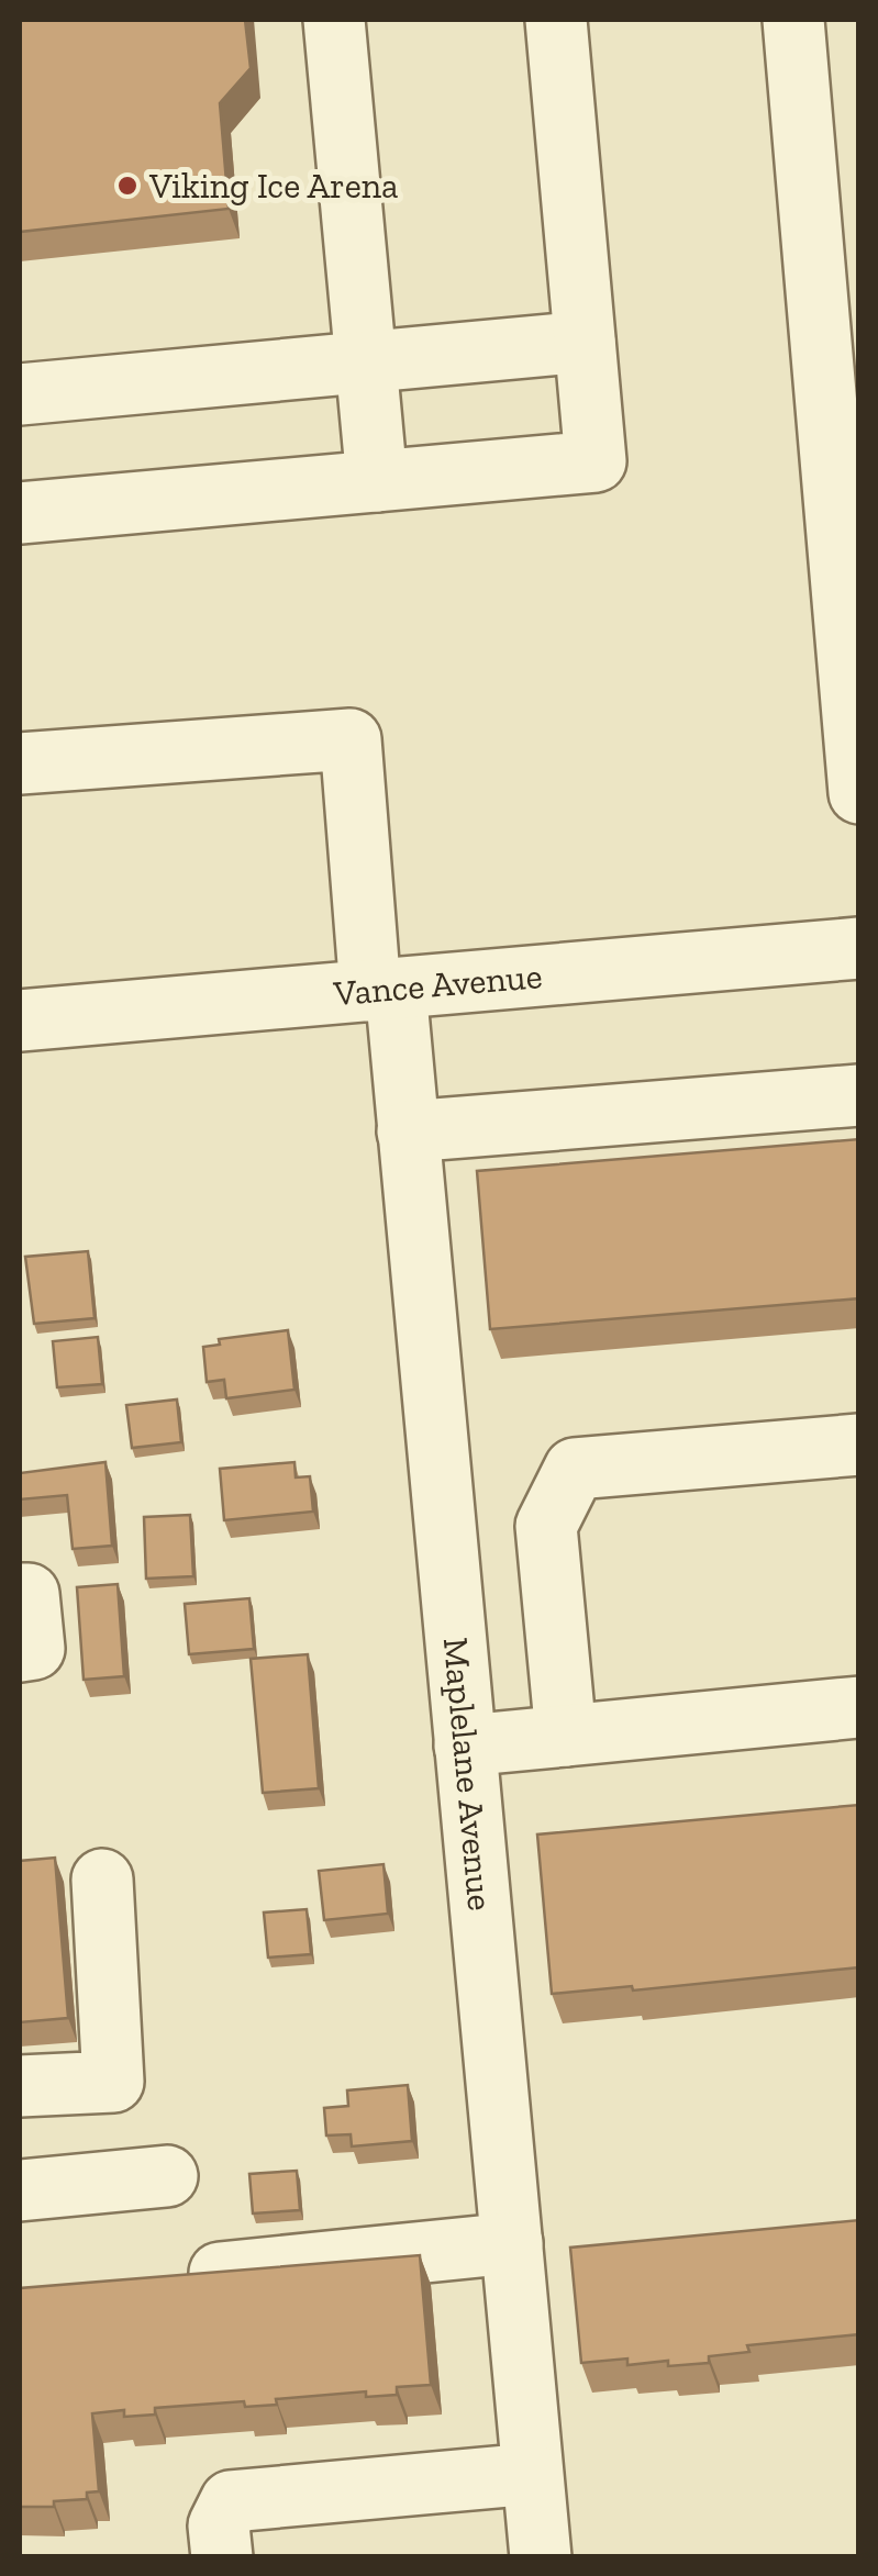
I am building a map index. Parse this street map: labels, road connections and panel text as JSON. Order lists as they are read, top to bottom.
{
  "streets": {
    "street": ["Vance Avenue", "Maplelane Avenue"]
  },
  "crossings": [
    ["Vance Avenue", "Maplelane Avenue"]
  ],
  "places": ["Viking Ice Arena"]
}
